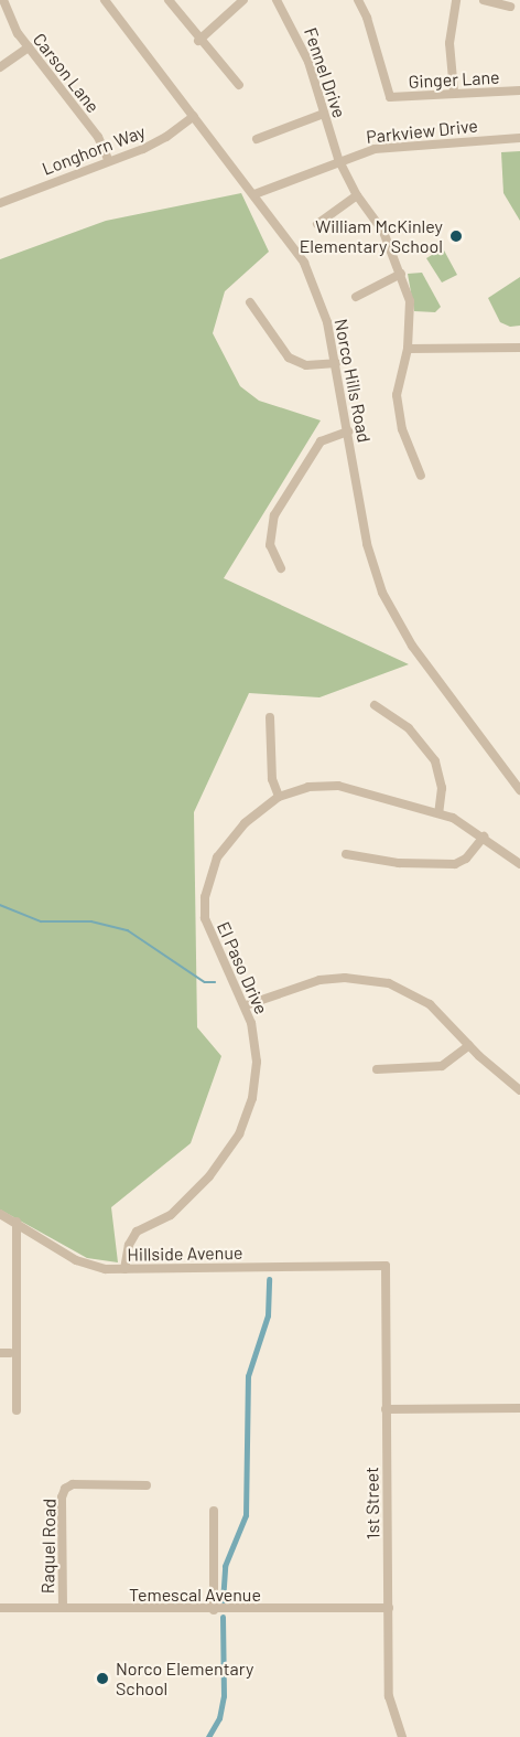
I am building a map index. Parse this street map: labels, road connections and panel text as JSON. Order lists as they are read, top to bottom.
{
  "streets": {
    "street": [
      "Carson Lane",
      "Fennel Drive",
      "Ginger Lane",
      "Parkview Drive",
      "Longhorn Way",
      "Norco Hills Road",
      "El Paso Drive",
      "Hillside Avenue",
      "1st Street",
      "Raquel Road",
      "Temescal Avenue"
    ]
  },
  "crossings": [
    ["Carson Lane", "Longhorn Way"],
    ["Fennel Drive", "Parkview Drive"],
    ["Parkview Drive", "Norco Hills Road"],
    ["Longhorn Way", "Norco Hills Road"],
    ["El Paso Drive", "Hillside Avenue"],
    ["Hillside Avenue", "1st Street"],
    ["1st Street", "Temescal Avenue"],
    ["Raquel Road", "Temescal Avenue"]
  ],
  "places": ["William McKinley Elementary School", "Norco Elementary School"]
}
